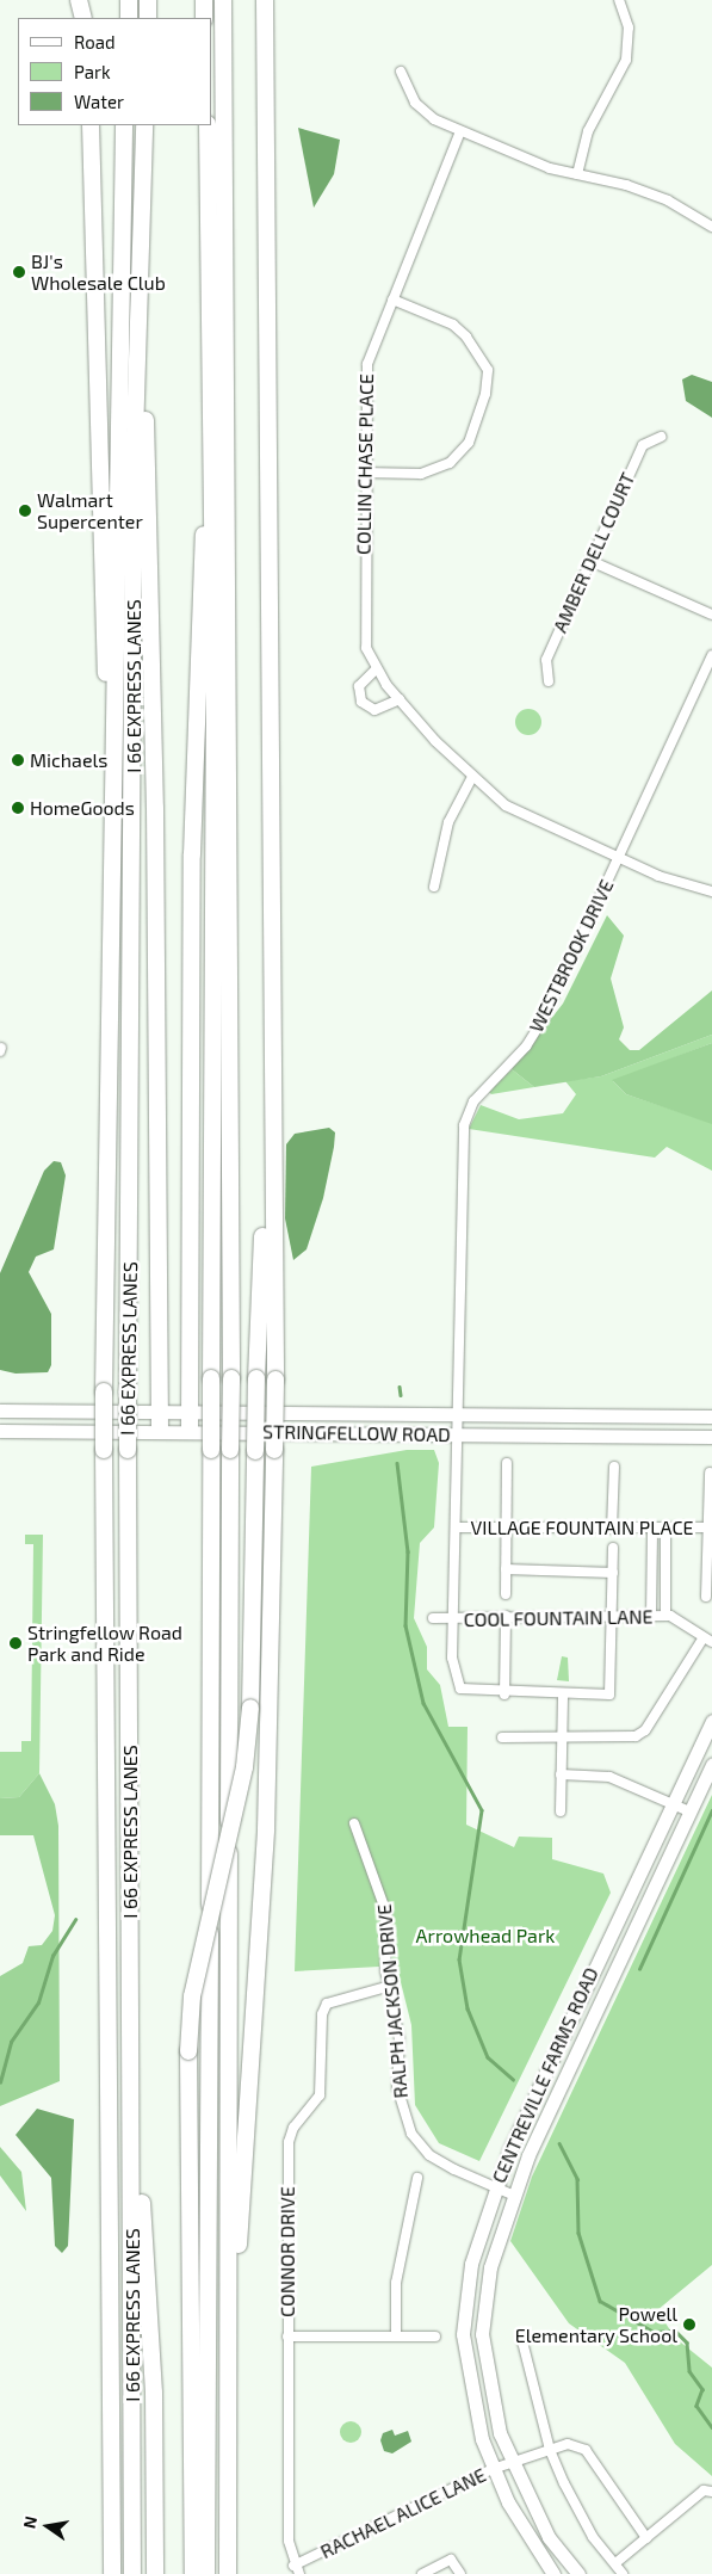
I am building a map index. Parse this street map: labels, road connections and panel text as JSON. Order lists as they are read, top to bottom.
{
  "streets": {
    "highway": ["I 66 EXPRESS LANES"],
    "street": [
      "COLLIN CHASE PLACE",
      "AMBER DELL COURT",
      "WESTBROOK DRIVE",
      "STRINGFELLOW ROAD",
      "VILLAGE FOUNTAIN PLACE",
      "COOL FOUNTAIN LANE",
      "RALPH JACKSON DRIVE",
      "CENTREVILLE FARMS ROAD",
      "CONNOR DRIVE",
      "RACHAEL ALICE LANE"
    ]
  },
  "crossings": [
    ["COLLIN CHASE PLACE", "WESTBROOK DRIVE"],
    ["WESTBROOK DRIVE", "STRINGFELLOW ROAD"],
    ["WESTBROOK DRIVE", "VILLAGE FOUNTAIN PLACE"],
    ["WESTBROOK DRIVE", "COOL FOUNTAIN LANE"],
    ["RALPH JACKSON DRIVE", "CENTREVILLE FARMS ROAD"],
    ["RALPH JACKSON DRIVE", "CONNOR DRIVE"],
    ["CENTREVILLE FARMS ROAD", "RACHAEL ALICE LANE"],
    ["CONNOR DRIVE", "RACHAEL ALICE LANE"]
  ],
  "parks": ["Arrowhead Park"],
  "places": [
    "BJ's Wholesale Club",
    "Walmart Supercenter",
    "Michaels",
    "HomeGoods",
    "Stringfellow Road Park and Ride",
    "Powell Elementary School"
  ],
  "legend": ["Road", "Park", "Water"],
  "north": "left"
}
